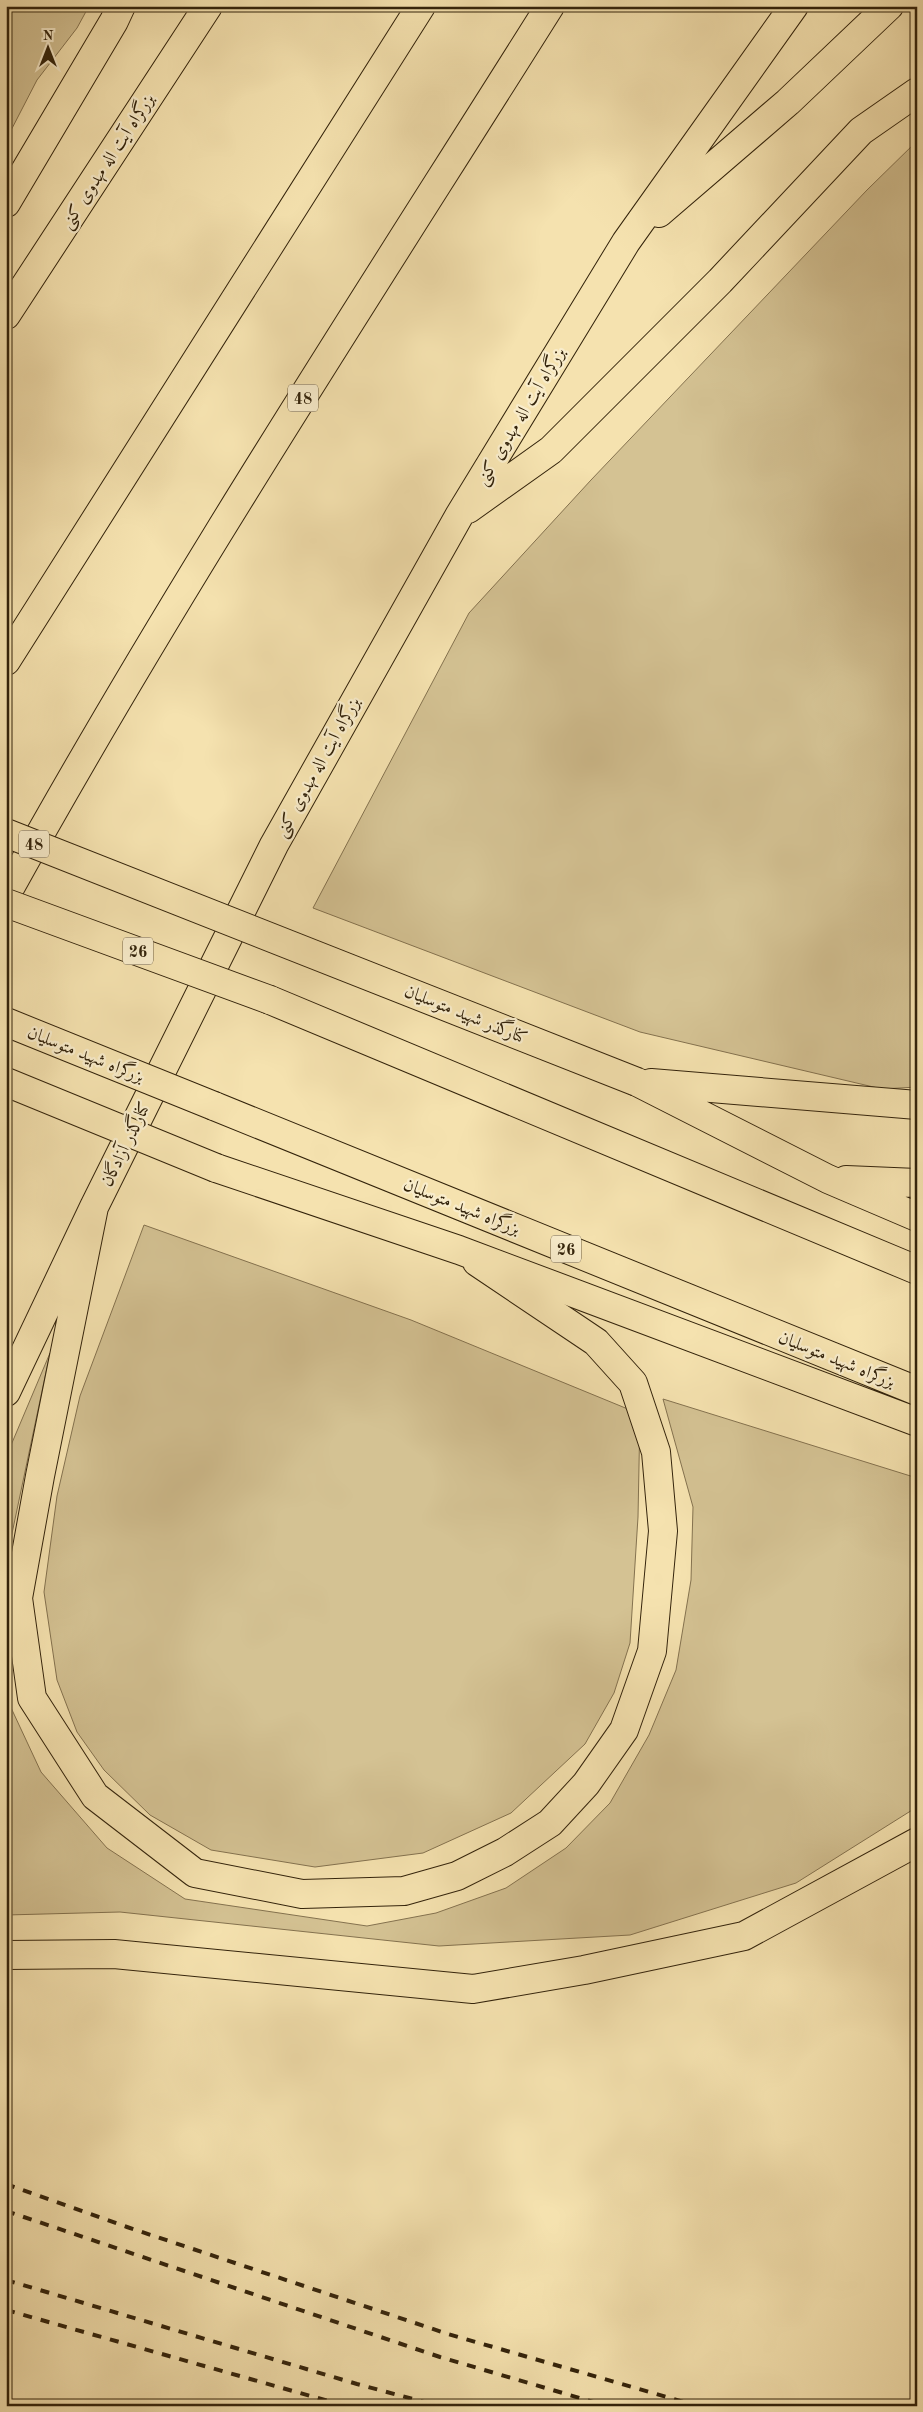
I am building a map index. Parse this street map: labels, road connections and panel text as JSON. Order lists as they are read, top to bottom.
{
  "streets": {
    "main road": [
      "بزرگراه آیت اله مهدوی کنی",
      "48",
      "26",
      "کنارگذر شهید متوسلیان",
      "بزرگراه شهید متوسلیان",
      "کنارگذر آزادگان"
    ]
  },
  "crossings": [
    ["بزرگراه آیت اله مهدوی کنی", "کنارگذر آزادگان"]
  ],
  "north": "top"
}
